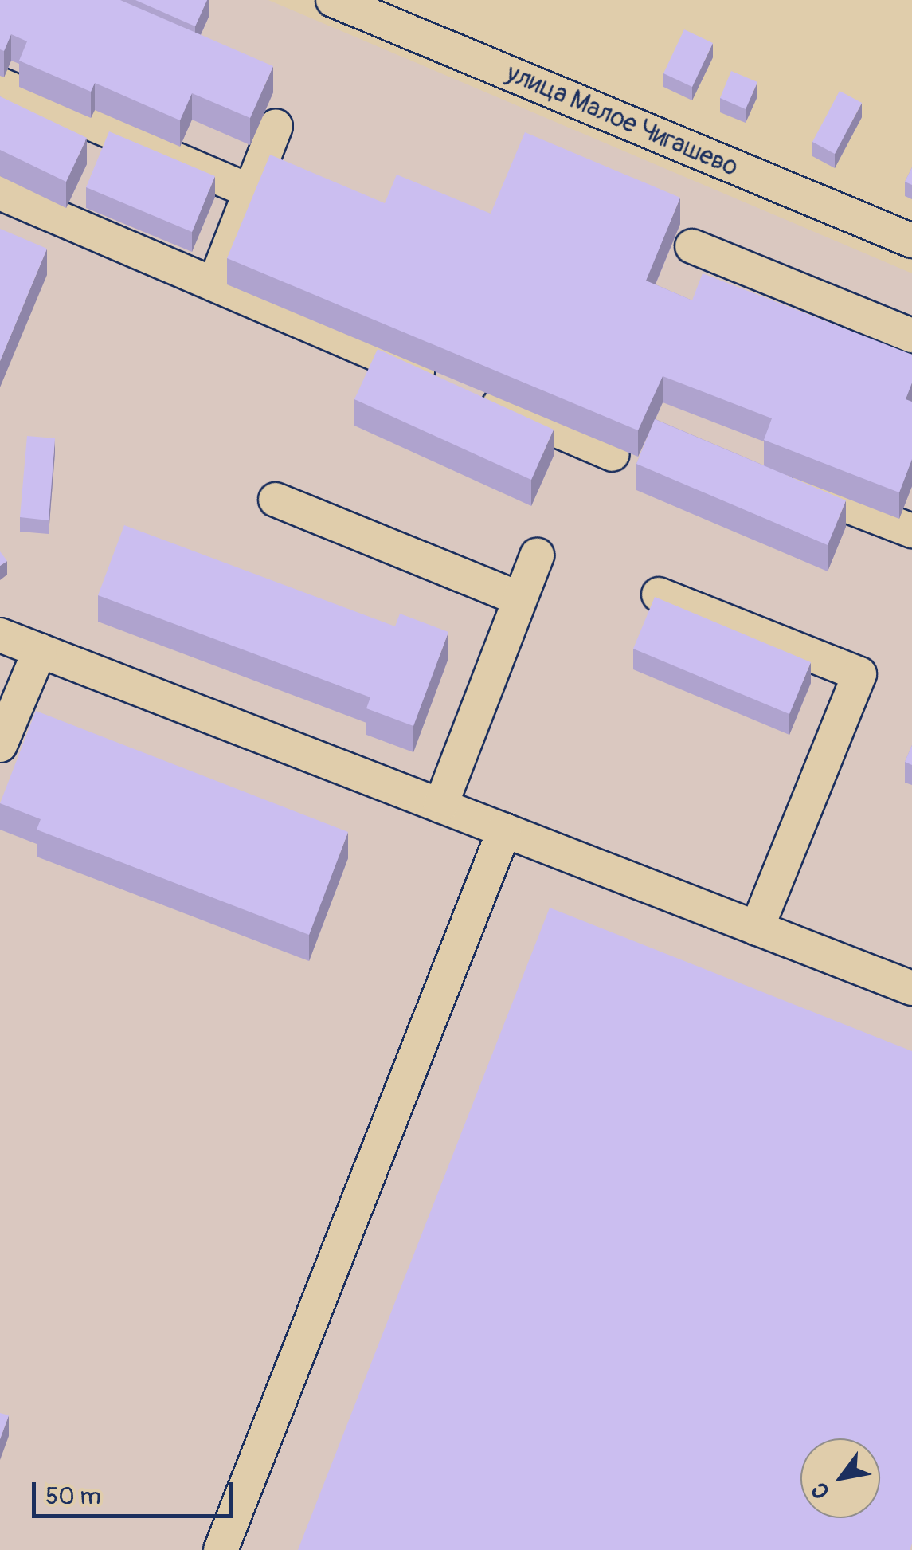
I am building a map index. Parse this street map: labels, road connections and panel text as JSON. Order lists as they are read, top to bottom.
{
  "streets": {
    "street": ["улица Малое Чигашево"]
  },
  "scale_bar": "50 m",
  "north": "bottom left"
}
